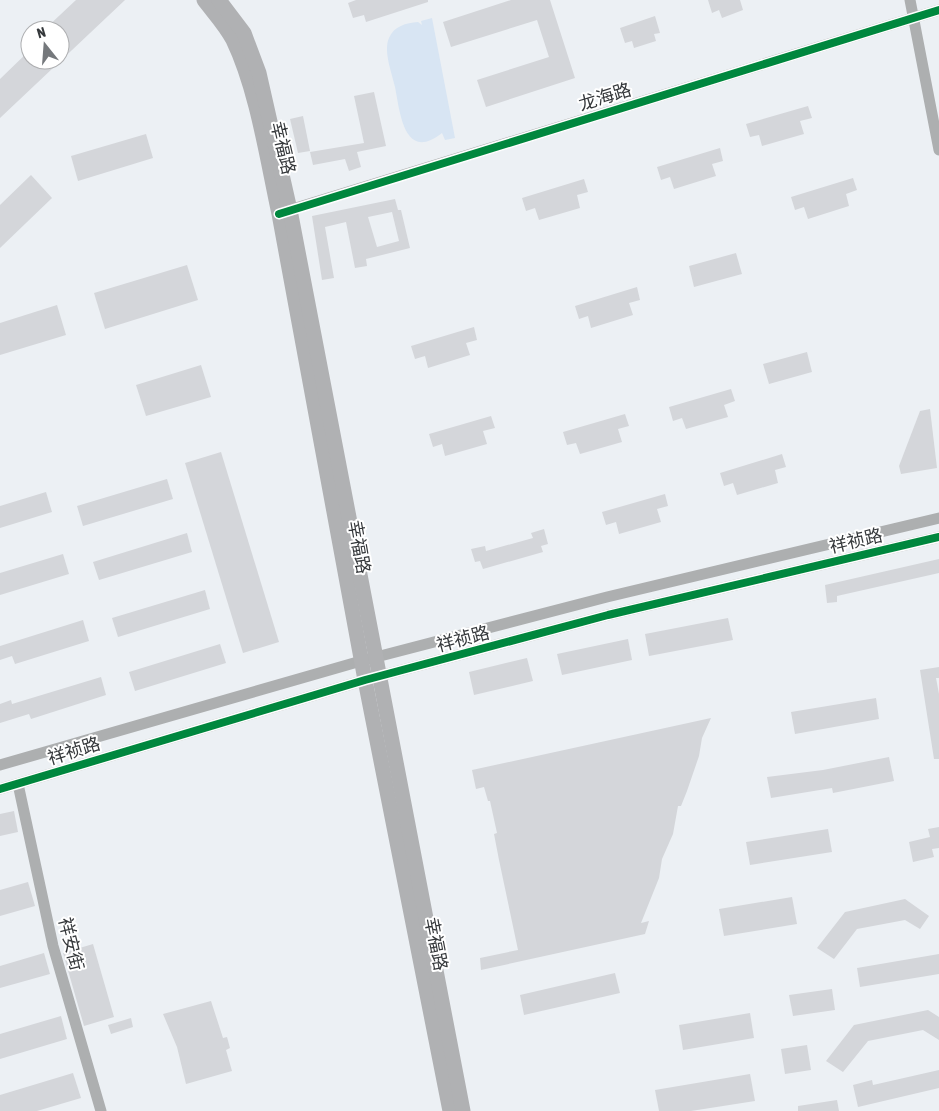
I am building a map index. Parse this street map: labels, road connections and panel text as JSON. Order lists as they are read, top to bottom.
{
  "streets": {
    "main road": ["幸福路"],
    "street": ["龙海路", "祥祯路", "祥安街"]
  },
  "crossings": [
    ["龙海路", "幸福路"],
    ["幸福路", "祥祯路"],
    ["祥祯路", "祥安街"]
  ],
  "north": "top"
}
